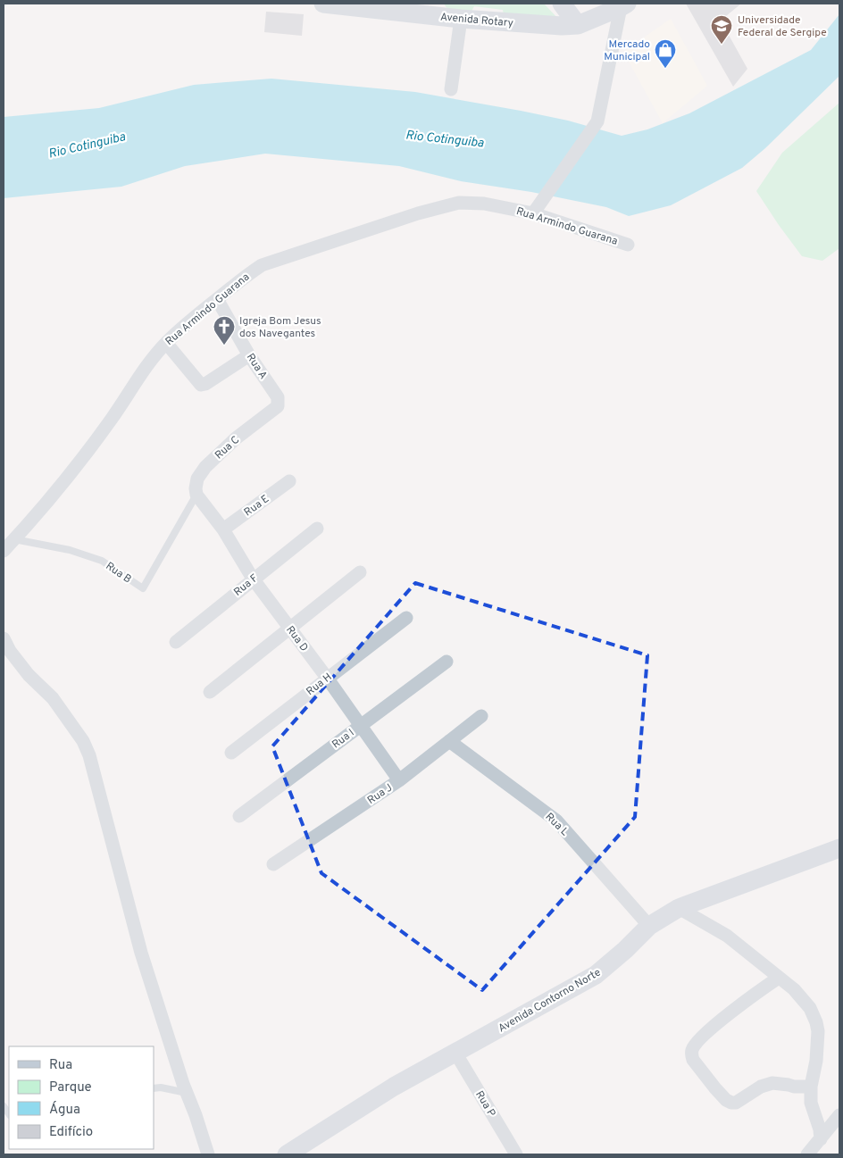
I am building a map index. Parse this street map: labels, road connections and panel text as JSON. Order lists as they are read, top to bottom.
{
  "streets": {
    "street": [
      "Avenida Rotary",
      "Rua Armindo Guarana",
      "Rua A",
      "Rua C",
      "Rua E",
      "Rua F",
      "Rua D",
      "Rua H",
      "Rua I",
      "Rua J",
      "Rua L",
      "Avenida Contorno Norte",
      "Rua P"
    ],
    "lane": ["Rua B"]
  },
  "crossings": [
    ["Rua Armindo Guarana", "Rua A"],
    ["Rua Armindo Guarana", "Rua B"],
    ["Rua A", "Rua C"],
    ["Rua C", "Rua B"],
    ["Rua C", "Rua D"],
    ["Rua E", "Rua D"],
    ["Rua B", "Rua D"],
    ["Rua F", "Rua D"],
    ["Rua D", "Rua H"],
    ["Rua D", "Rua I"],
    ["Rua D", "Rua J"],
    ["Rua J", "Rua L"],
    ["Rua L", "Avenida Contorno Norte"],
    ["Avenida Contorno Norte", "Rua P"]
  ],
  "water": ["Rio Cotinguiba"],
  "places": {
    "school or university": ["Universidade Federal de Sergipe"],
    "shop": ["Mercado Municipal"],
    "church": ["Igreja Bom Jesus dos Navegantes"]
  },
  "legend": [
    "Rua",
    "Parque",
    "Água",
    "Edifício"
  ]
}
